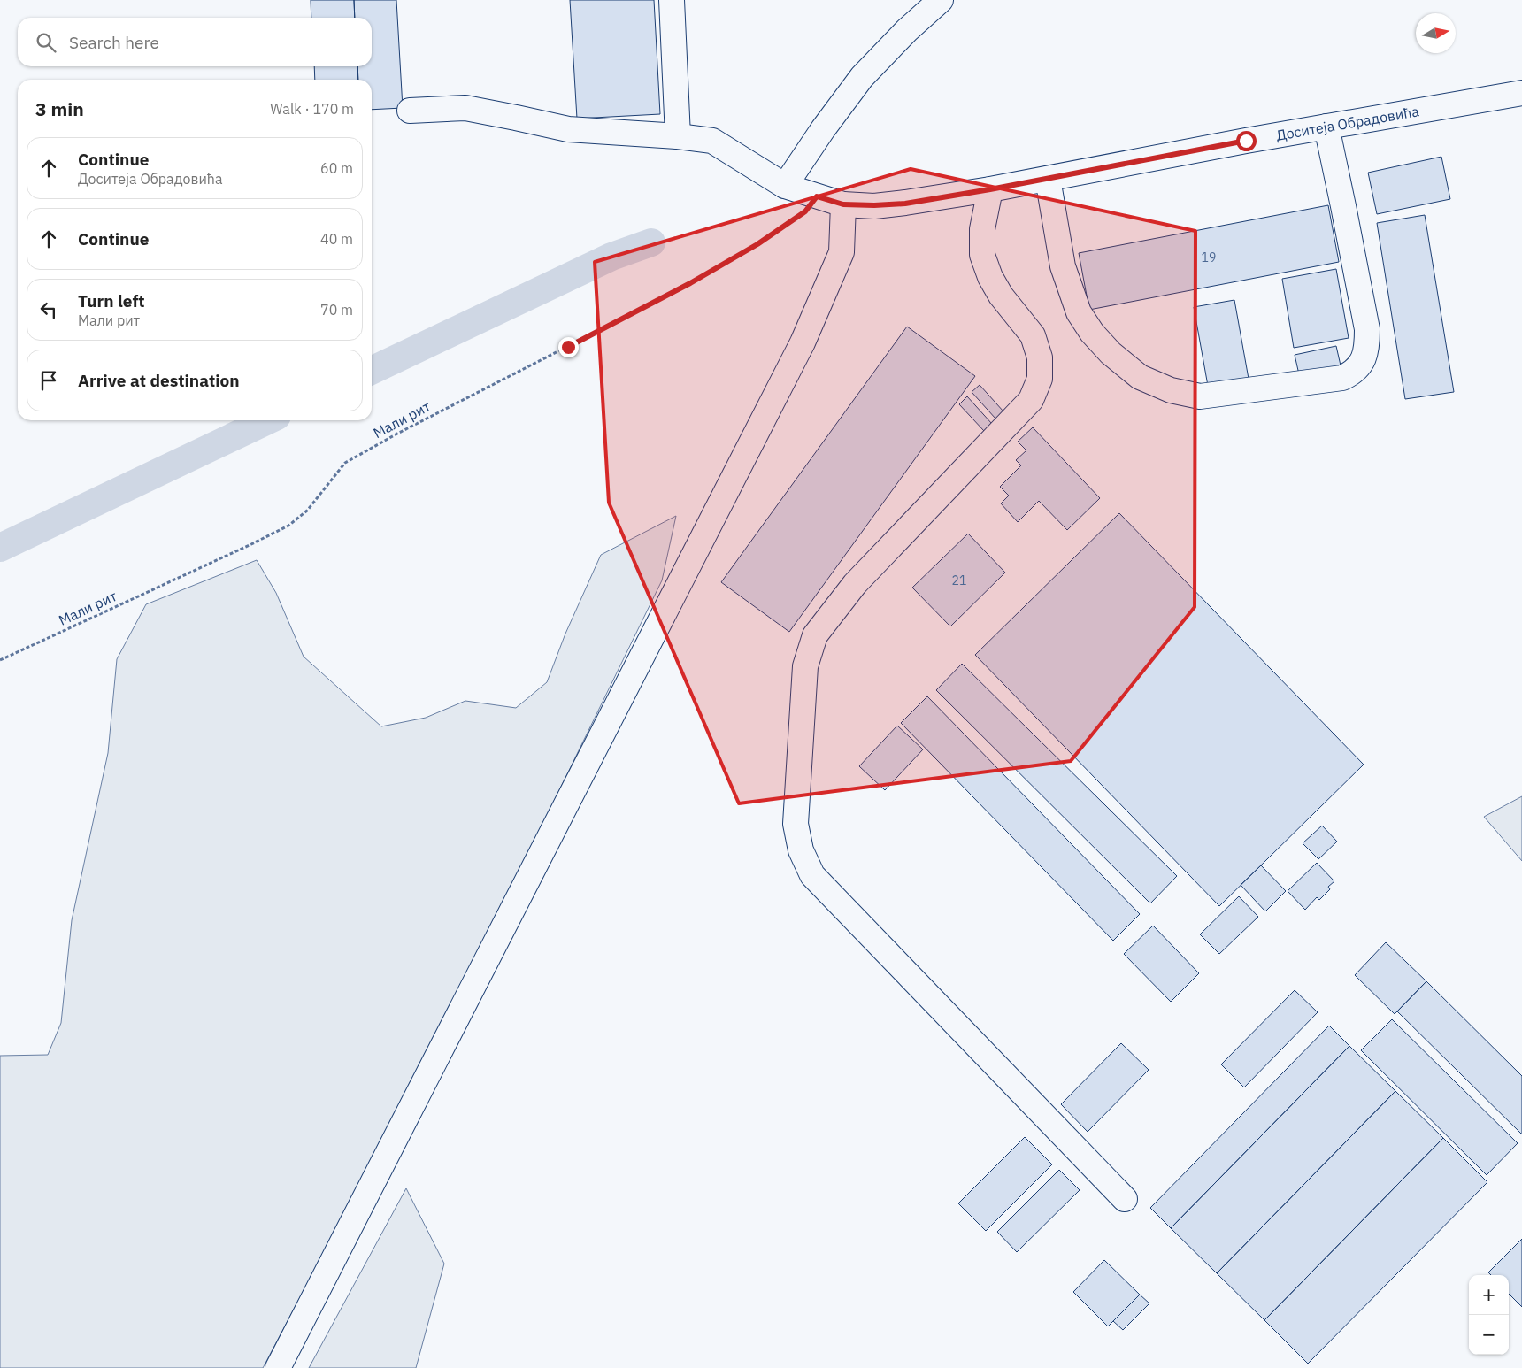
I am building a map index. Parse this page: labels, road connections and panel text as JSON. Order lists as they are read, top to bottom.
{
  "streets": {
    "street": ["Доситеја Обрадовића"],
    "path": ["Мали рит"]
  },
  "crossings": [
    ["Доситеја Обрадовића", "Мали рит"]
  ],
  "house_numbers": ["19", "21"],
  "north": "right",
  "page": {
    "search": "Search here",
    "heading": ["3 min", "Walk · 170 m"],
    "list": [
      ["Continue", "Доситеја Обрадовића", "60 m"],
      ["Continue", "40 m"],
      ["Turn left", "Мали рит", "70 m"],
      "Arrive at destination"
    ],
    "map_buttons": ["+", "−"]
  }
}
